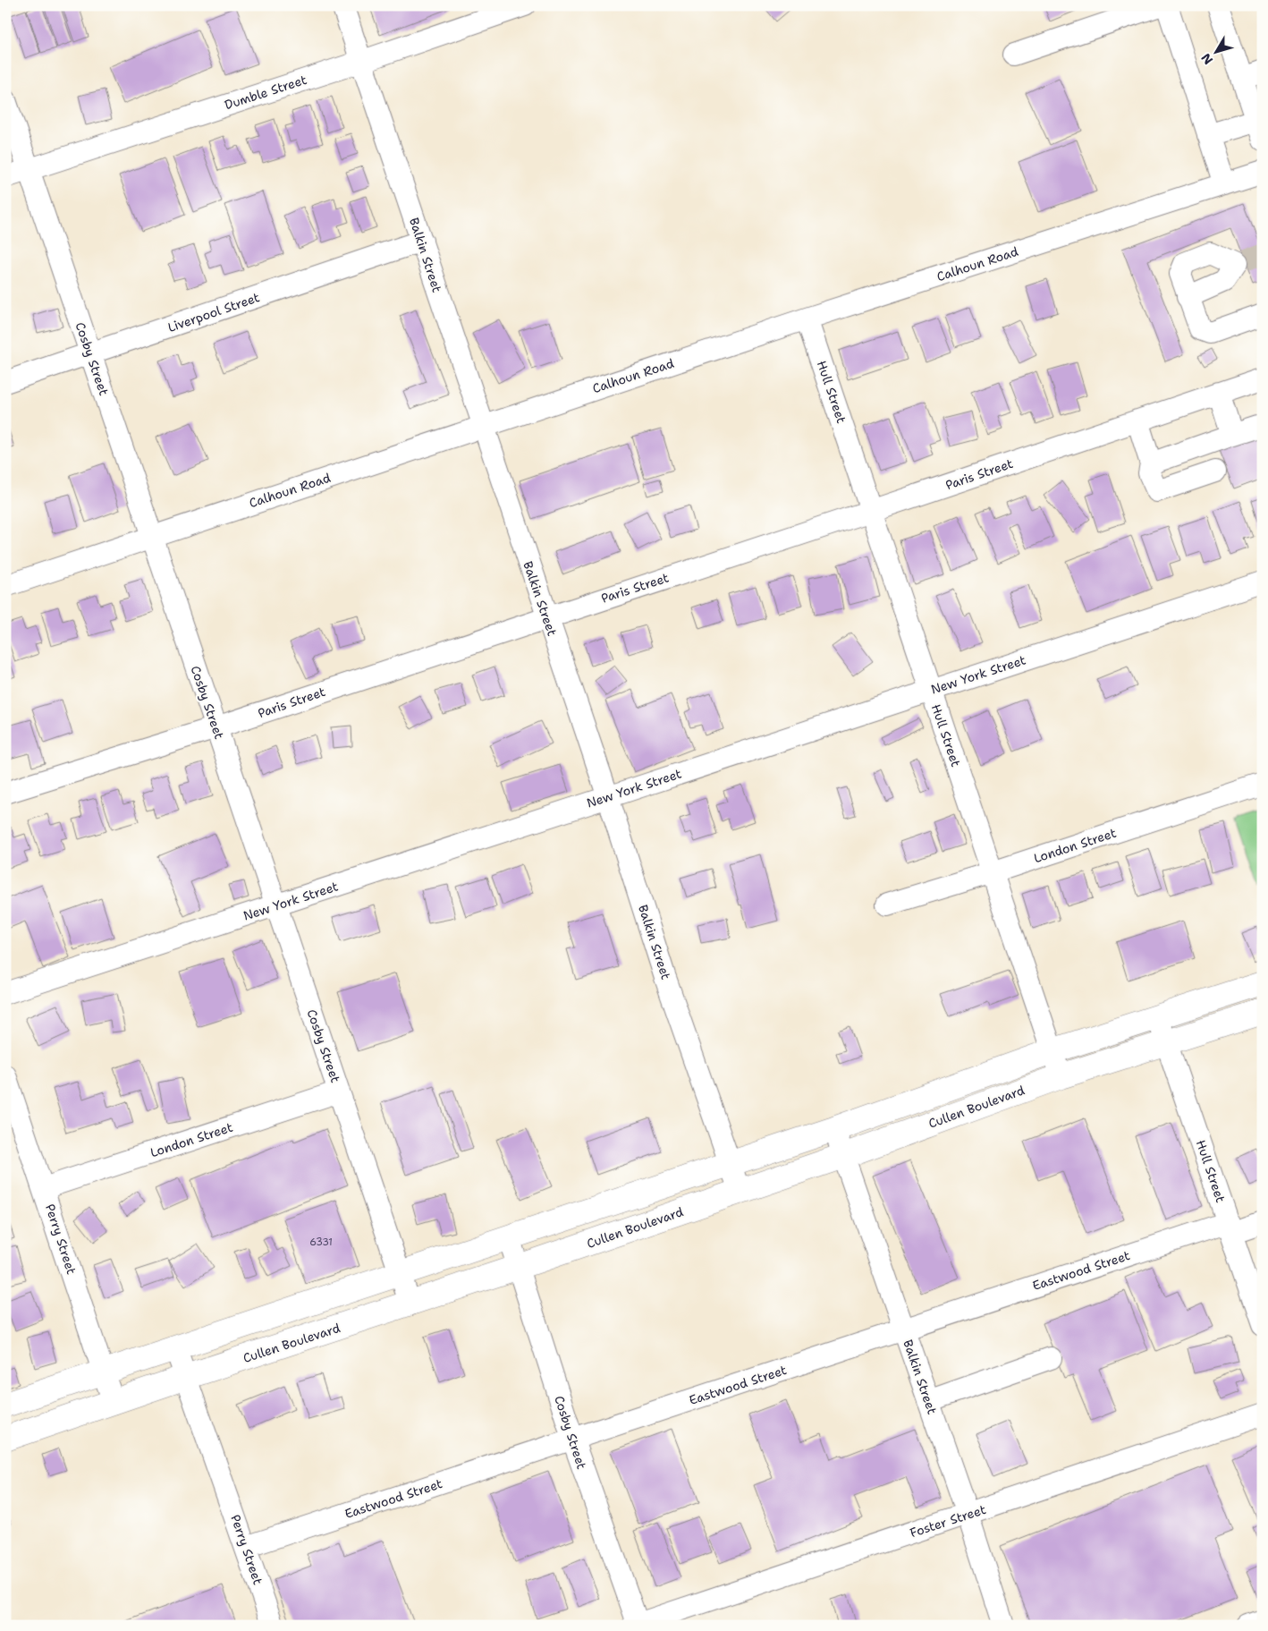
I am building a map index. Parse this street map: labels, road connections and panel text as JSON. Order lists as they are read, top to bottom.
{
  "streets": {
    "main road": ["Cullen Boulevard"],
    "street": [
      "Dumble Street",
      "Balkin Street",
      "Calhoun Road",
      "Liverpool Street",
      "Cosby Street",
      "Hull Street",
      "Paris Street",
      "New York Street",
      "London Street",
      "Perry Street",
      "Eastwood Street",
      "Foster Street"
    ]
  },
  "crossings": [
    ["Dumble Street", "Balkin Street"],
    ["Dumble Street", "Cosby Street"],
    ["Balkin Street", "Calhoun Road"],
    ["Balkin Street", "Liverpool Street"],
    ["Balkin Street", "Paris Street"],
    ["Balkin Street", "New York Street"],
    ["Balkin Street", "Cullen Boulevard"],
    ["Balkin Street", "Eastwood Street"],
    ["Balkin Street", "Foster Street"],
    ["Calhoun Road", "Cosby Street"],
    ["Calhoun Road", "Hull Street"],
    ["Liverpool Street", "Cosby Street"],
    ["Cosby Street", "Paris Street"],
    ["Cosby Street", "New York Street"],
    ["Cosby Street", "London Street"],
    ["Cosby Street", "Cullen Boulevard"],
    ["Cosby Street", "Eastwood Street"],
    ["Cosby Street", "Foster Street"],
    ["Hull Street", "Paris Street"],
    ["Hull Street", "New York Street"],
    ["Hull Street", "London Street"],
    ["Hull Street", "Cullen Boulevard"],
    ["Hull Street", "Eastwood Street"],
    ["London Street", "Perry Street"],
    ["Cullen Boulevard", "Perry Street"],
    ["Perry Street", "Eastwood Street"]
  ],
  "house_numbers": ["6331"],
  "north": "bottom left"
}
